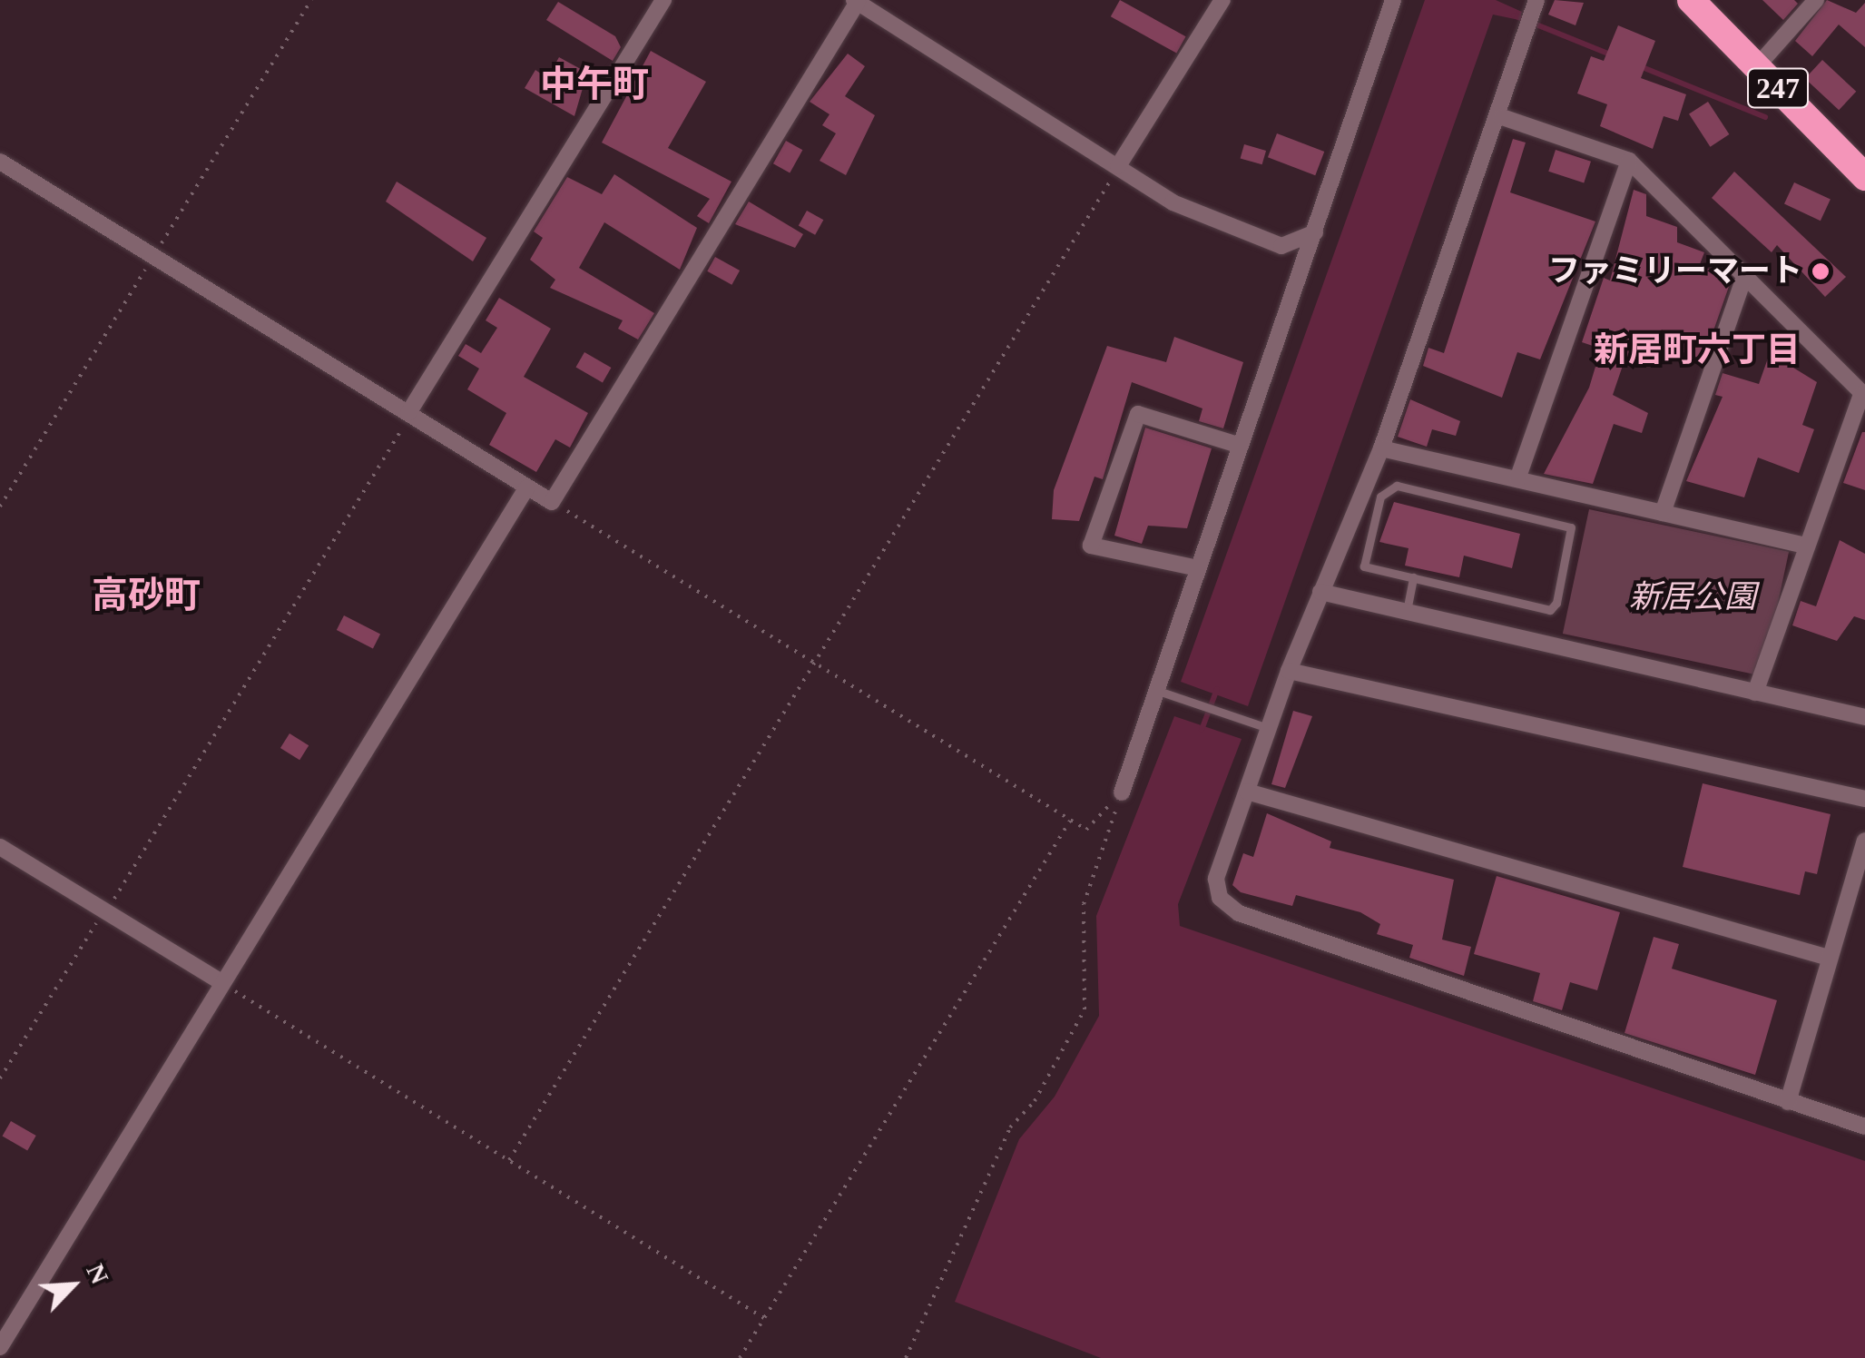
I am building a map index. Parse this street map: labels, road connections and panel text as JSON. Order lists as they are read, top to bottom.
{
  "streets": {
    "highway": ["247"]
  },
  "districts": ["中午町", "新居町六丁目", "高砂町"],
  "parks": ["新居公園"],
  "places": ["ファミリーマート"],
  "north": "top right"
}
